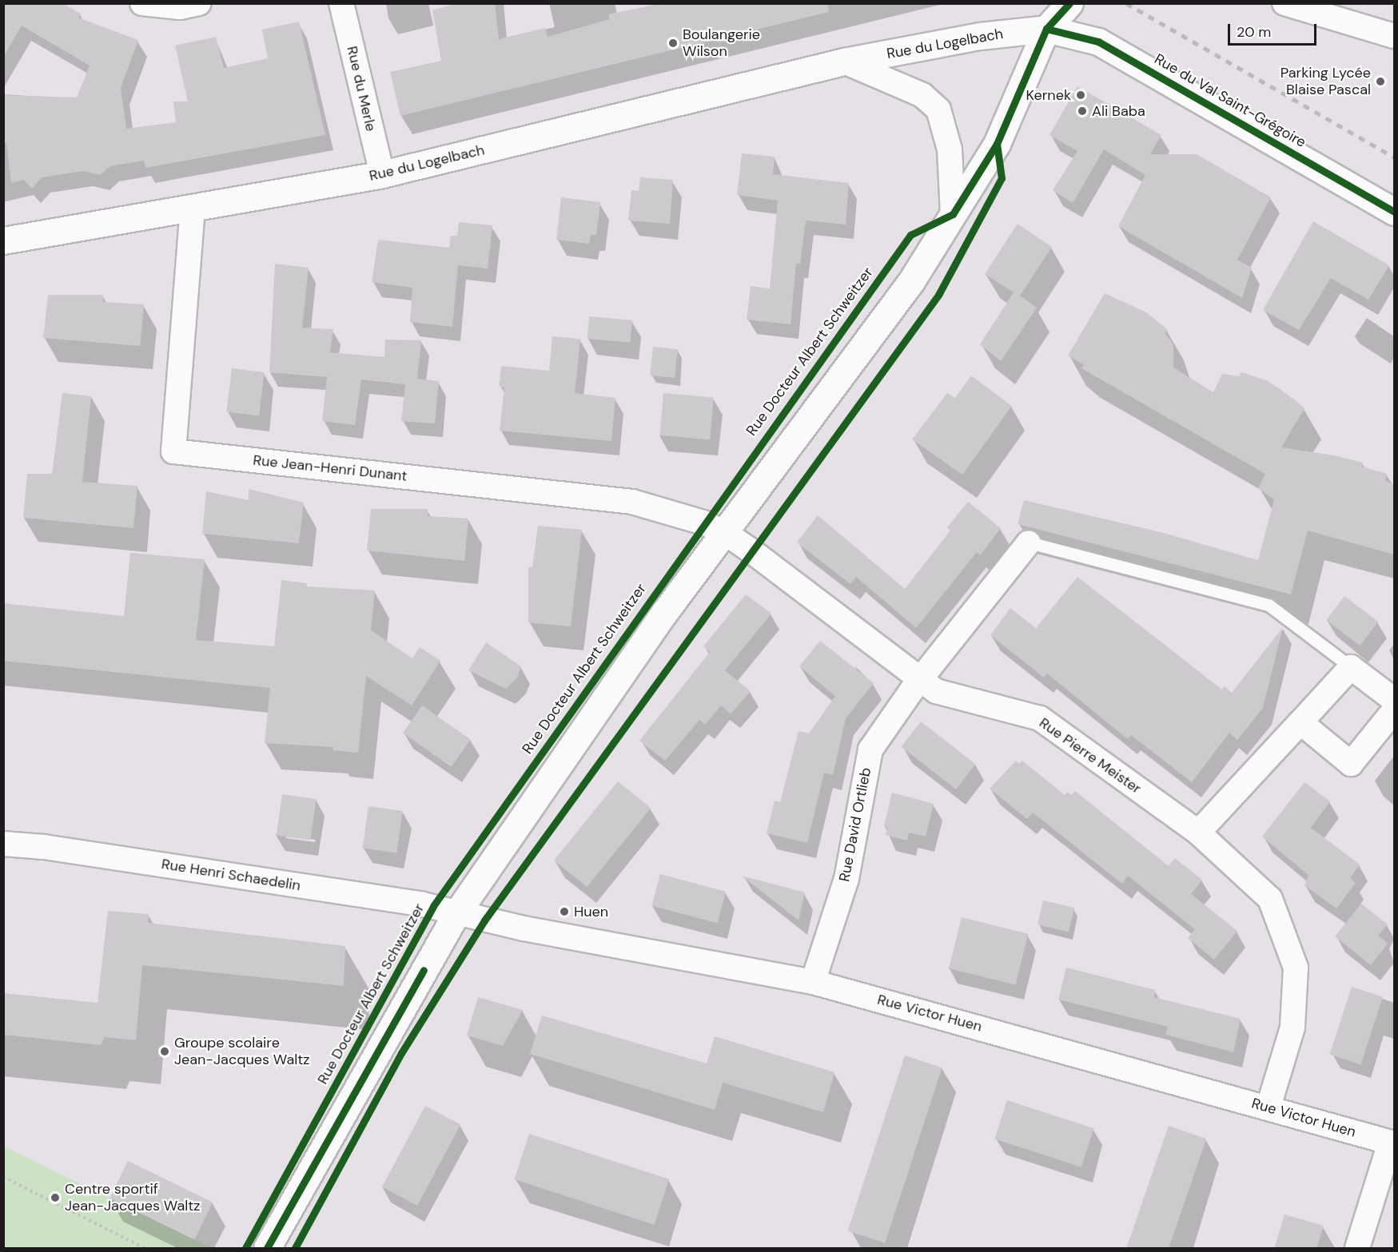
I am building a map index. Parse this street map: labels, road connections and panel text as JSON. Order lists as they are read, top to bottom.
{
  "streets": {
    "street": [
      "Rue du Logelbach",
      "Rue du Merle",
      "Rue du Val Saint-Grégoire",
      "Rue Jean-Henri Dunant",
      "Rue Pierre Meister",
      "Rue David Ortlieb",
      "Rue Henri Schaedelin",
      "Rue Victor Huen"
    ],
    "cycle path": ["Rue Docteur Albert Schweitzer"]
  },
  "crossings": [
    ["Rue du Logelbach", "Rue du Merle"],
    ["Rue du Logelbach", "Rue du Val Saint-Grégoire"],
    ["Rue du Logelbach", "Rue Jean-Henri Dunant"],
    ["Rue Jean-Henri Dunant", "Rue Pierre Meister"],
    ["Rue Pierre Meister", "Rue David Ortlieb"],
    ["Rue Pierre Meister", "Rue Victor Huen"],
    ["Rue David Ortlieb", "Rue Victor Huen"],
    ["Rue Henri Schaedelin", "Rue Victor Huen"]
  ],
  "places": [
    "Boulangerie Wilson",
    "Parking Lycée Blaise Pascal",
    "Kernek",
    "Ali Baba",
    "Huen",
    "Groupe scolaire Jean-Jacques Waltz",
    "Centre sportif Jean-Jacques Waltz"
  ],
  "scale_bar": "20 m"
}
